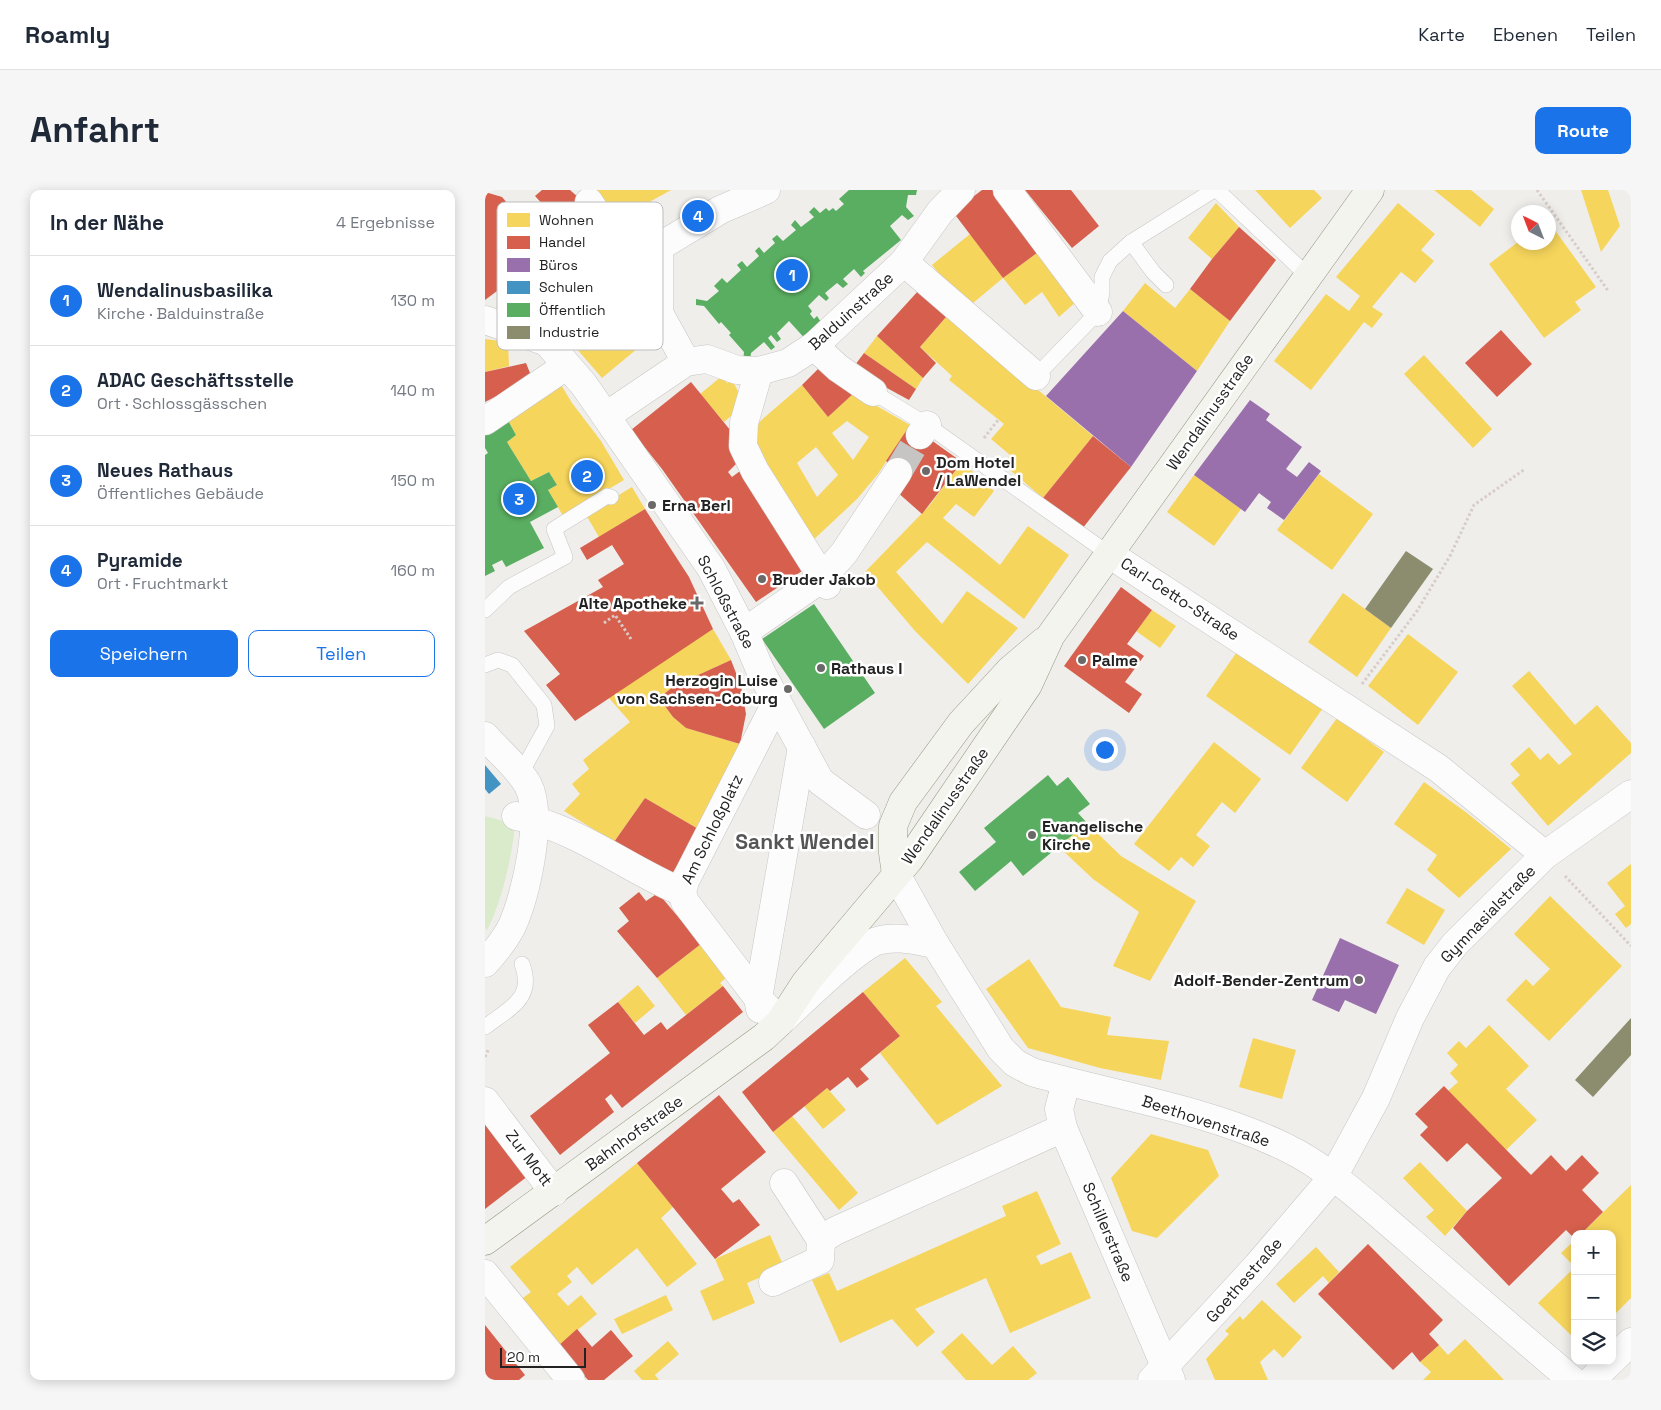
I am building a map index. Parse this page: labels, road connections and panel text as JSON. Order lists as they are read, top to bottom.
{
  "streets": {
    "main road": ["Wendalinusstraße", "Bahnhofstraße"],
    "street": [
      "Balduinstraße",
      "Carl-Cetto-Straße",
      "Schloßstraße",
      "Am Schloßplatz",
      "Gymnasialstraße",
      "Beethovenstraße",
      "Zur Mott",
      "Schillerstraße",
      "Goethestraße"
    ]
  },
  "crossings": [
    ["Balduinstraße", "Carl-Cetto-Straße"],
    ["Wendalinusstraße", "Carl-Cetto-Straße"],
    ["Wendalinusstraße", "Beethovenstraße"],
    ["Wendalinusstraße", "Bahnhofstraße"],
    ["Carl-Cetto-Straße", "Gymnasialstraße"],
    ["Schloßstraße", "Am Schloßplatz"],
    ["Am Schloßplatz", "Bahnhofstraße"],
    ["Gymnasialstraße", "Beethovenstraße"],
    ["Gymnasialstraße", "Goethestraße"],
    ["Beethovenstraße", "Bahnhofstraße"],
    ["Beethovenstraße", "Schillerstraße"],
    ["Beethovenstraße", "Goethestraße"],
    ["Bahnhofstraße", "Zur Mott"],
    ["Schillerstraße", "Goethestraße"]
  ],
  "districts": ["Sankt Wendel"],
  "places": {
    "other": [
      "Dom Hotel / LaWendel",
      "Erna Berl",
      "Bruder Jakob",
      "Palme",
      "Rathaus I",
      "Herzogin Luise von Sachsen-Coburg",
      "Evangelische Kirche",
      "Adolf-Bender-Zentrum"
    ],
    "health": ["Alte Apotheke"]
  },
  "legend": [
    "Wohnen",
    "Handel",
    "Büros",
    "Schulen",
    "Öffentlich",
    "Industrie"
  ],
  "scale_bar": "20 m",
  "north": "top left",
  "page": {
    "header": "Roamly",
    "nav": ["Karte", "Ebenen", "Teilen"],
    "buttons": [
      "Route",
      ["Speichern", "Teilen"]
    ],
    "title": "Anfahrt",
    "heading": ["In der Nähe", "4 Ergebnisse"],
    "pins": [
      "4",
      "1",
      "2",
      "3"
    ],
    "list": [
      {
        "mark": "1",
        "name": "Wendalinusbasilika",
        "note": "Kirche · Balduinstraße",
        "value": "130 m"
      },
      {
        "mark": "2",
        "name": "ADAC Geschäftsstelle",
        "note": "Ort · Schlossgässchen",
        "value": "140 m"
      },
      {
        "mark": "3",
        "name": "Neues Rathaus",
        "note": "Öffentliches Gebäude",
        "value": "150 m"
      },
      {
        "mark": "4",
        "name": "Pyramide",
        "note": "Ort · Fruchtmarkt",
        "value": "160 m"
      }
    ],
    "map_buttons": ["+", "−"],
    "scale": "20 m"
  }
}
